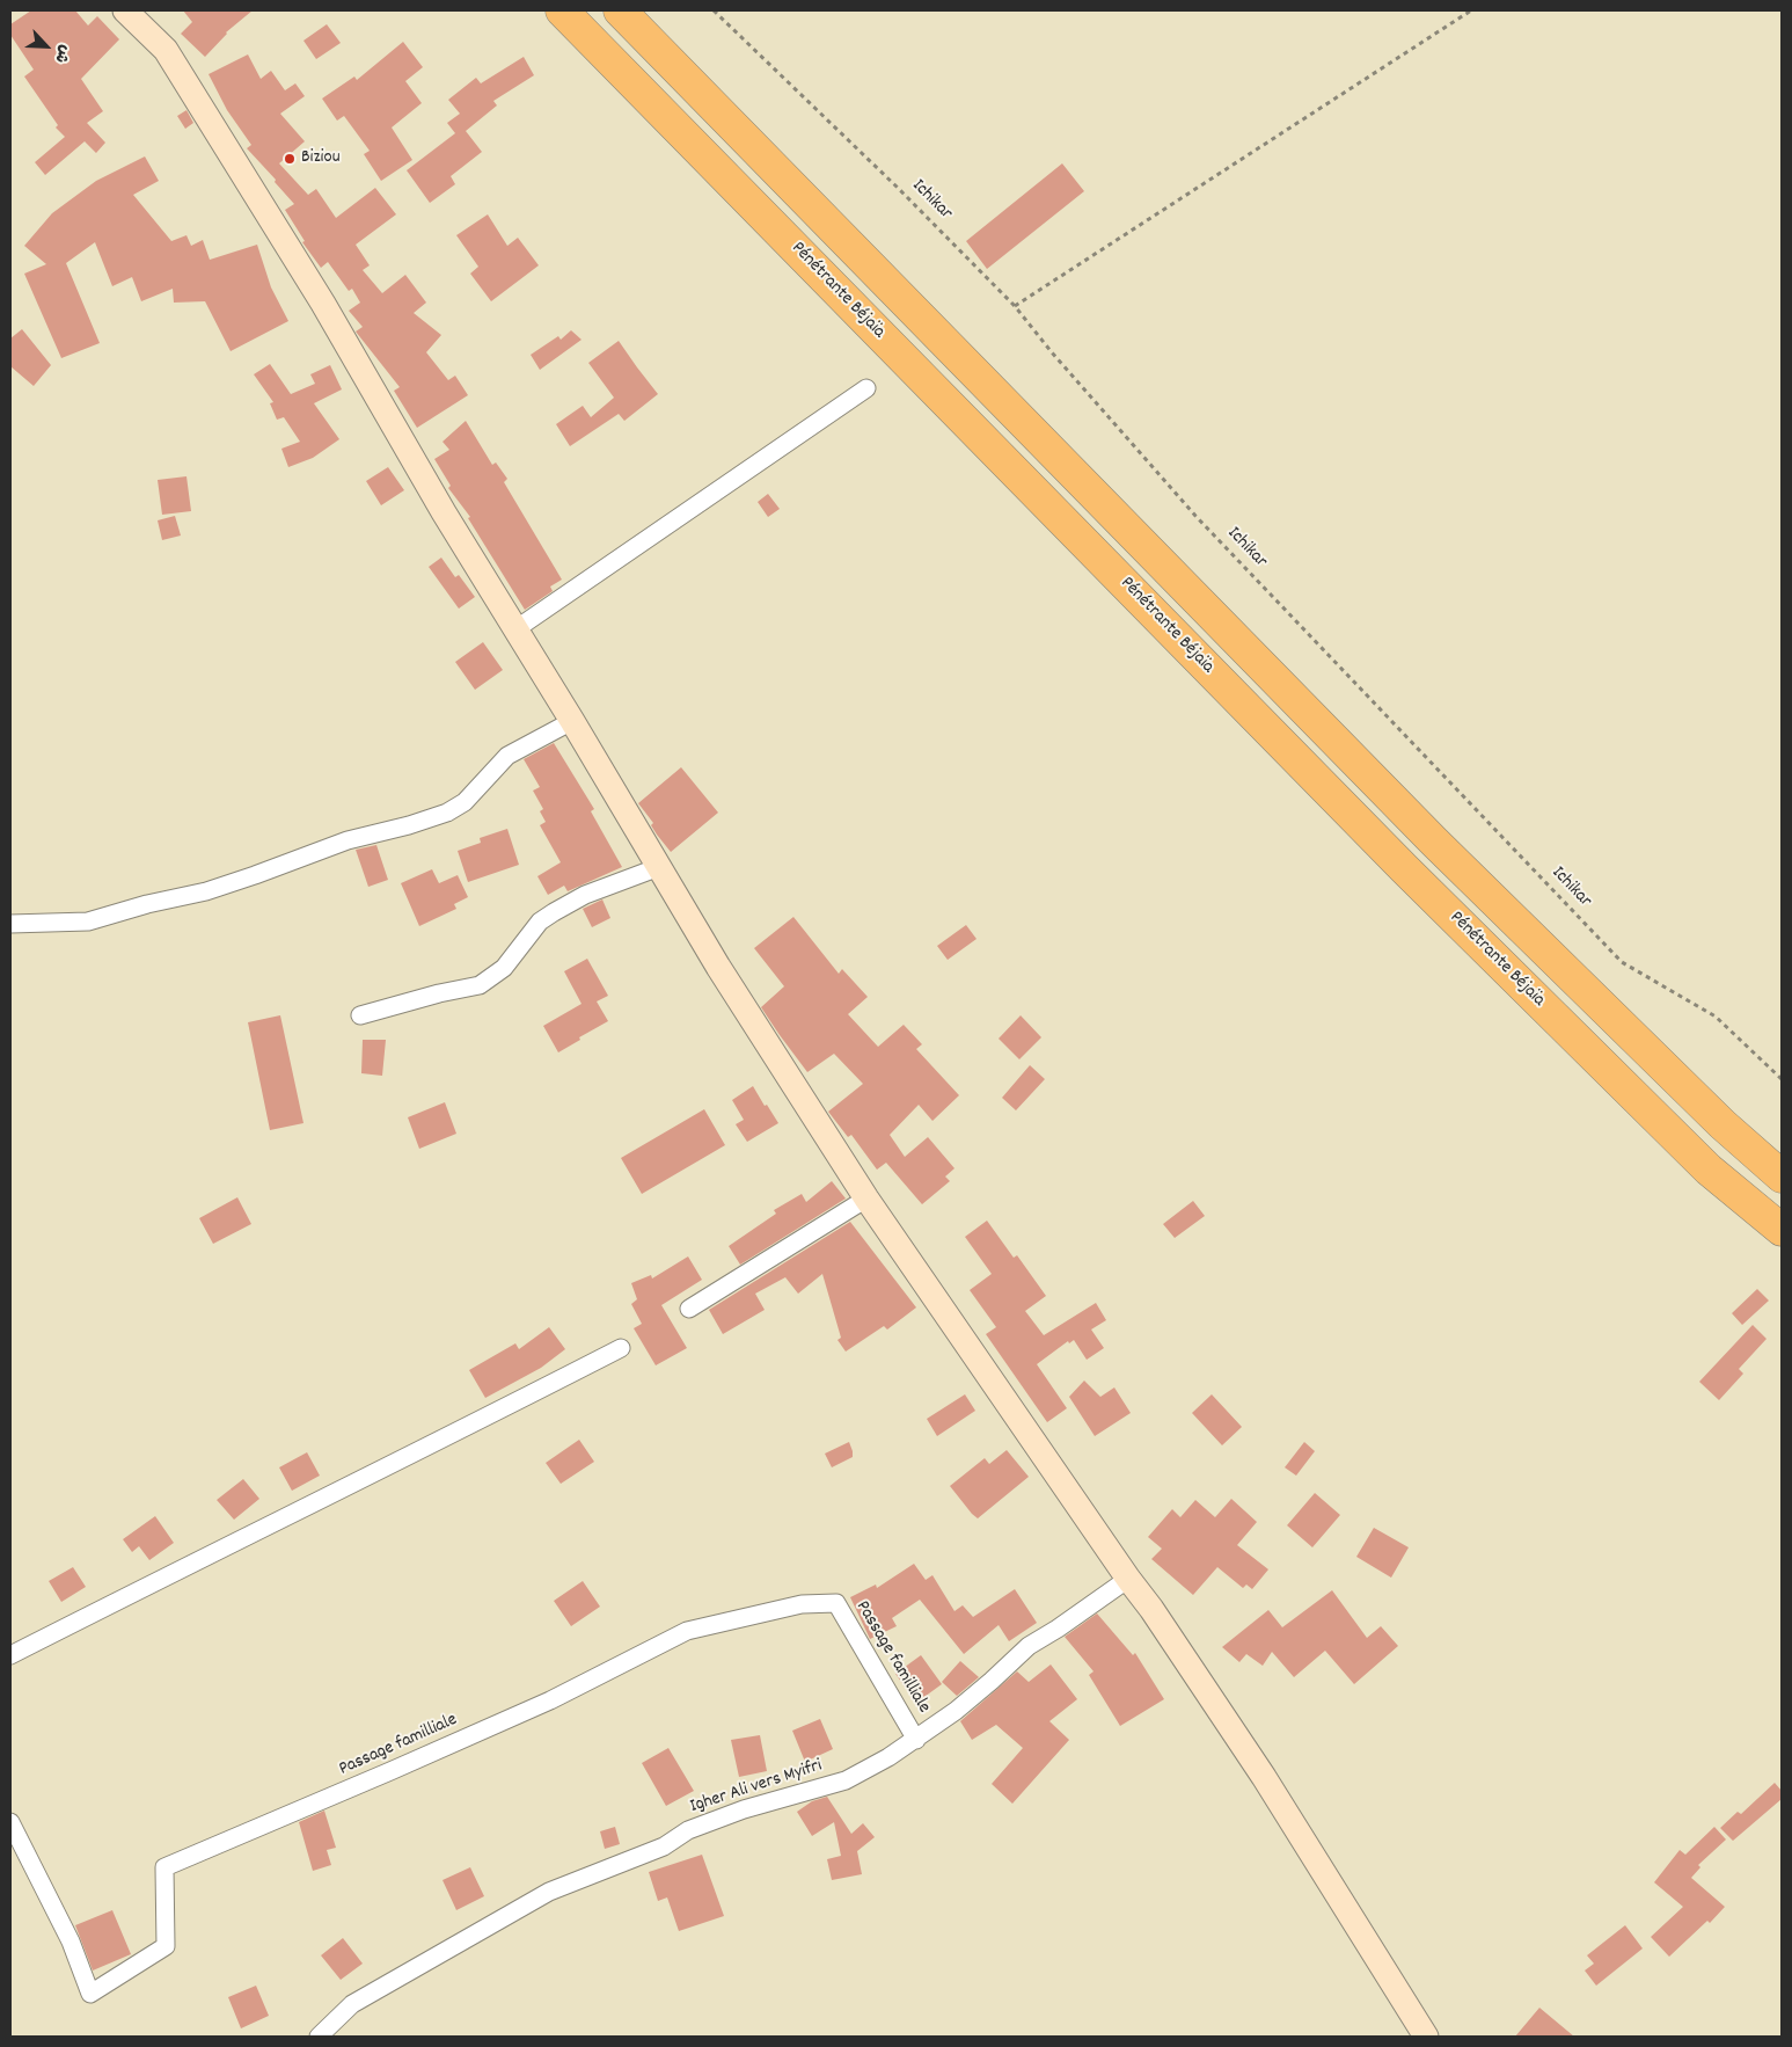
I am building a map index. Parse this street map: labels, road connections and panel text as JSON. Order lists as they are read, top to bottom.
{
  "streets": {
    "highway": ["Pénétrante Béjaïa"],
    "street": ["Passage familliale", "Igher Ali vers Myifri"],
    "path": ["Ichikar"]
  },
  "crossings": [
    ["Passage familliale", "Igher Ali vers Myifri"]
  ],
  "places": ["Biziou"],
  "north": "bottom right"
}
